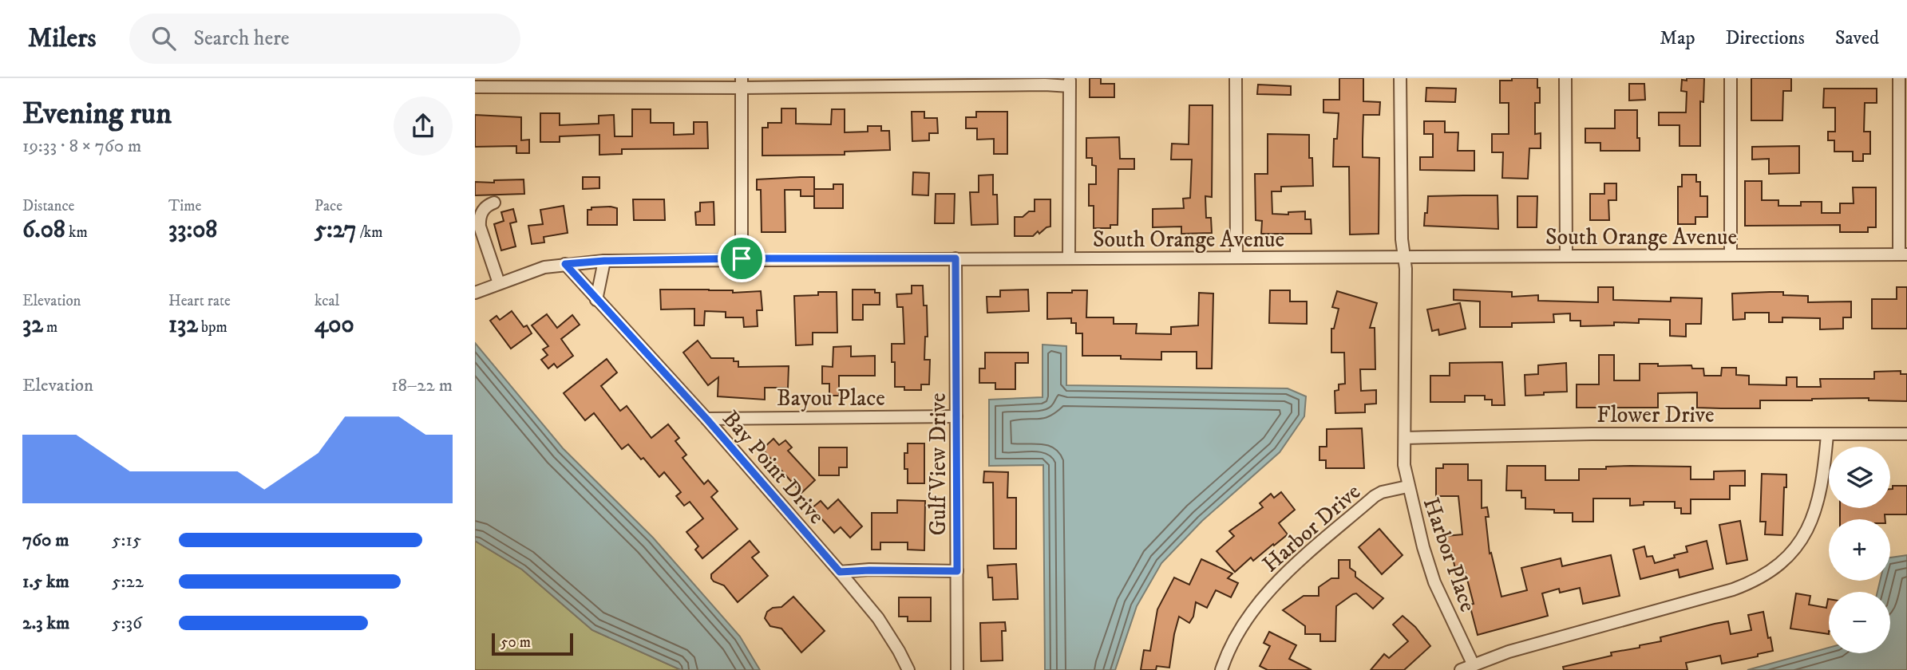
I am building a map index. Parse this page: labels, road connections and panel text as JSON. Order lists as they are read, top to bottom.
{
  "streets": {
    "street": [
      "South Orange Avenue",
      "Bayou Place",
      "Flower Drive",
      "Gulf View Drive",
      "Bay Point Drive",
      "Harbor Drive",
      "Harbor Place"
    ]
  },
  "crossings": [
    ["South Orange Avenue", "Gulf View Drive"],
    ["South Orange Avenue", "Bay Point Drive"],
    ["Bayou Place", "Gulf View Drive"],
    ["Bayou Place", "Bay Point Drive"],
    ["Harbor Drive", "Harbor Place"]
  ],
  "scale_bar": "50 m",
  "page": {
    "header": "Milers",
    "search": "Search here",
    "nav": ["Map", "Directions", "Saved"],
    "heading": ["Evening run", "19:33 · 8 × 760 m"],
    "stats": [
      ["Distance", "6.08 km"],
      ["Time", "33:08"],
      ["Pace", "5:27 /km"],
      ["Elevation", "32 m"],
      ["Heart rate", "132 bpm"],
      ["kcal", "400"]
    ],
    "chart": ["Elevation", "18–22 m"],
    "map_buttons": ["+", "−"],
    "list": [
      {
        "name": "760 m",
        "note": "5:15"
      },
      {
        "name": "1.5 km",
        "note": "5:22"
      },
      {
        "name": "2.3 km",
        "note": "5:36"
      }
    ],
    "scale": "50 m"
  }
}
